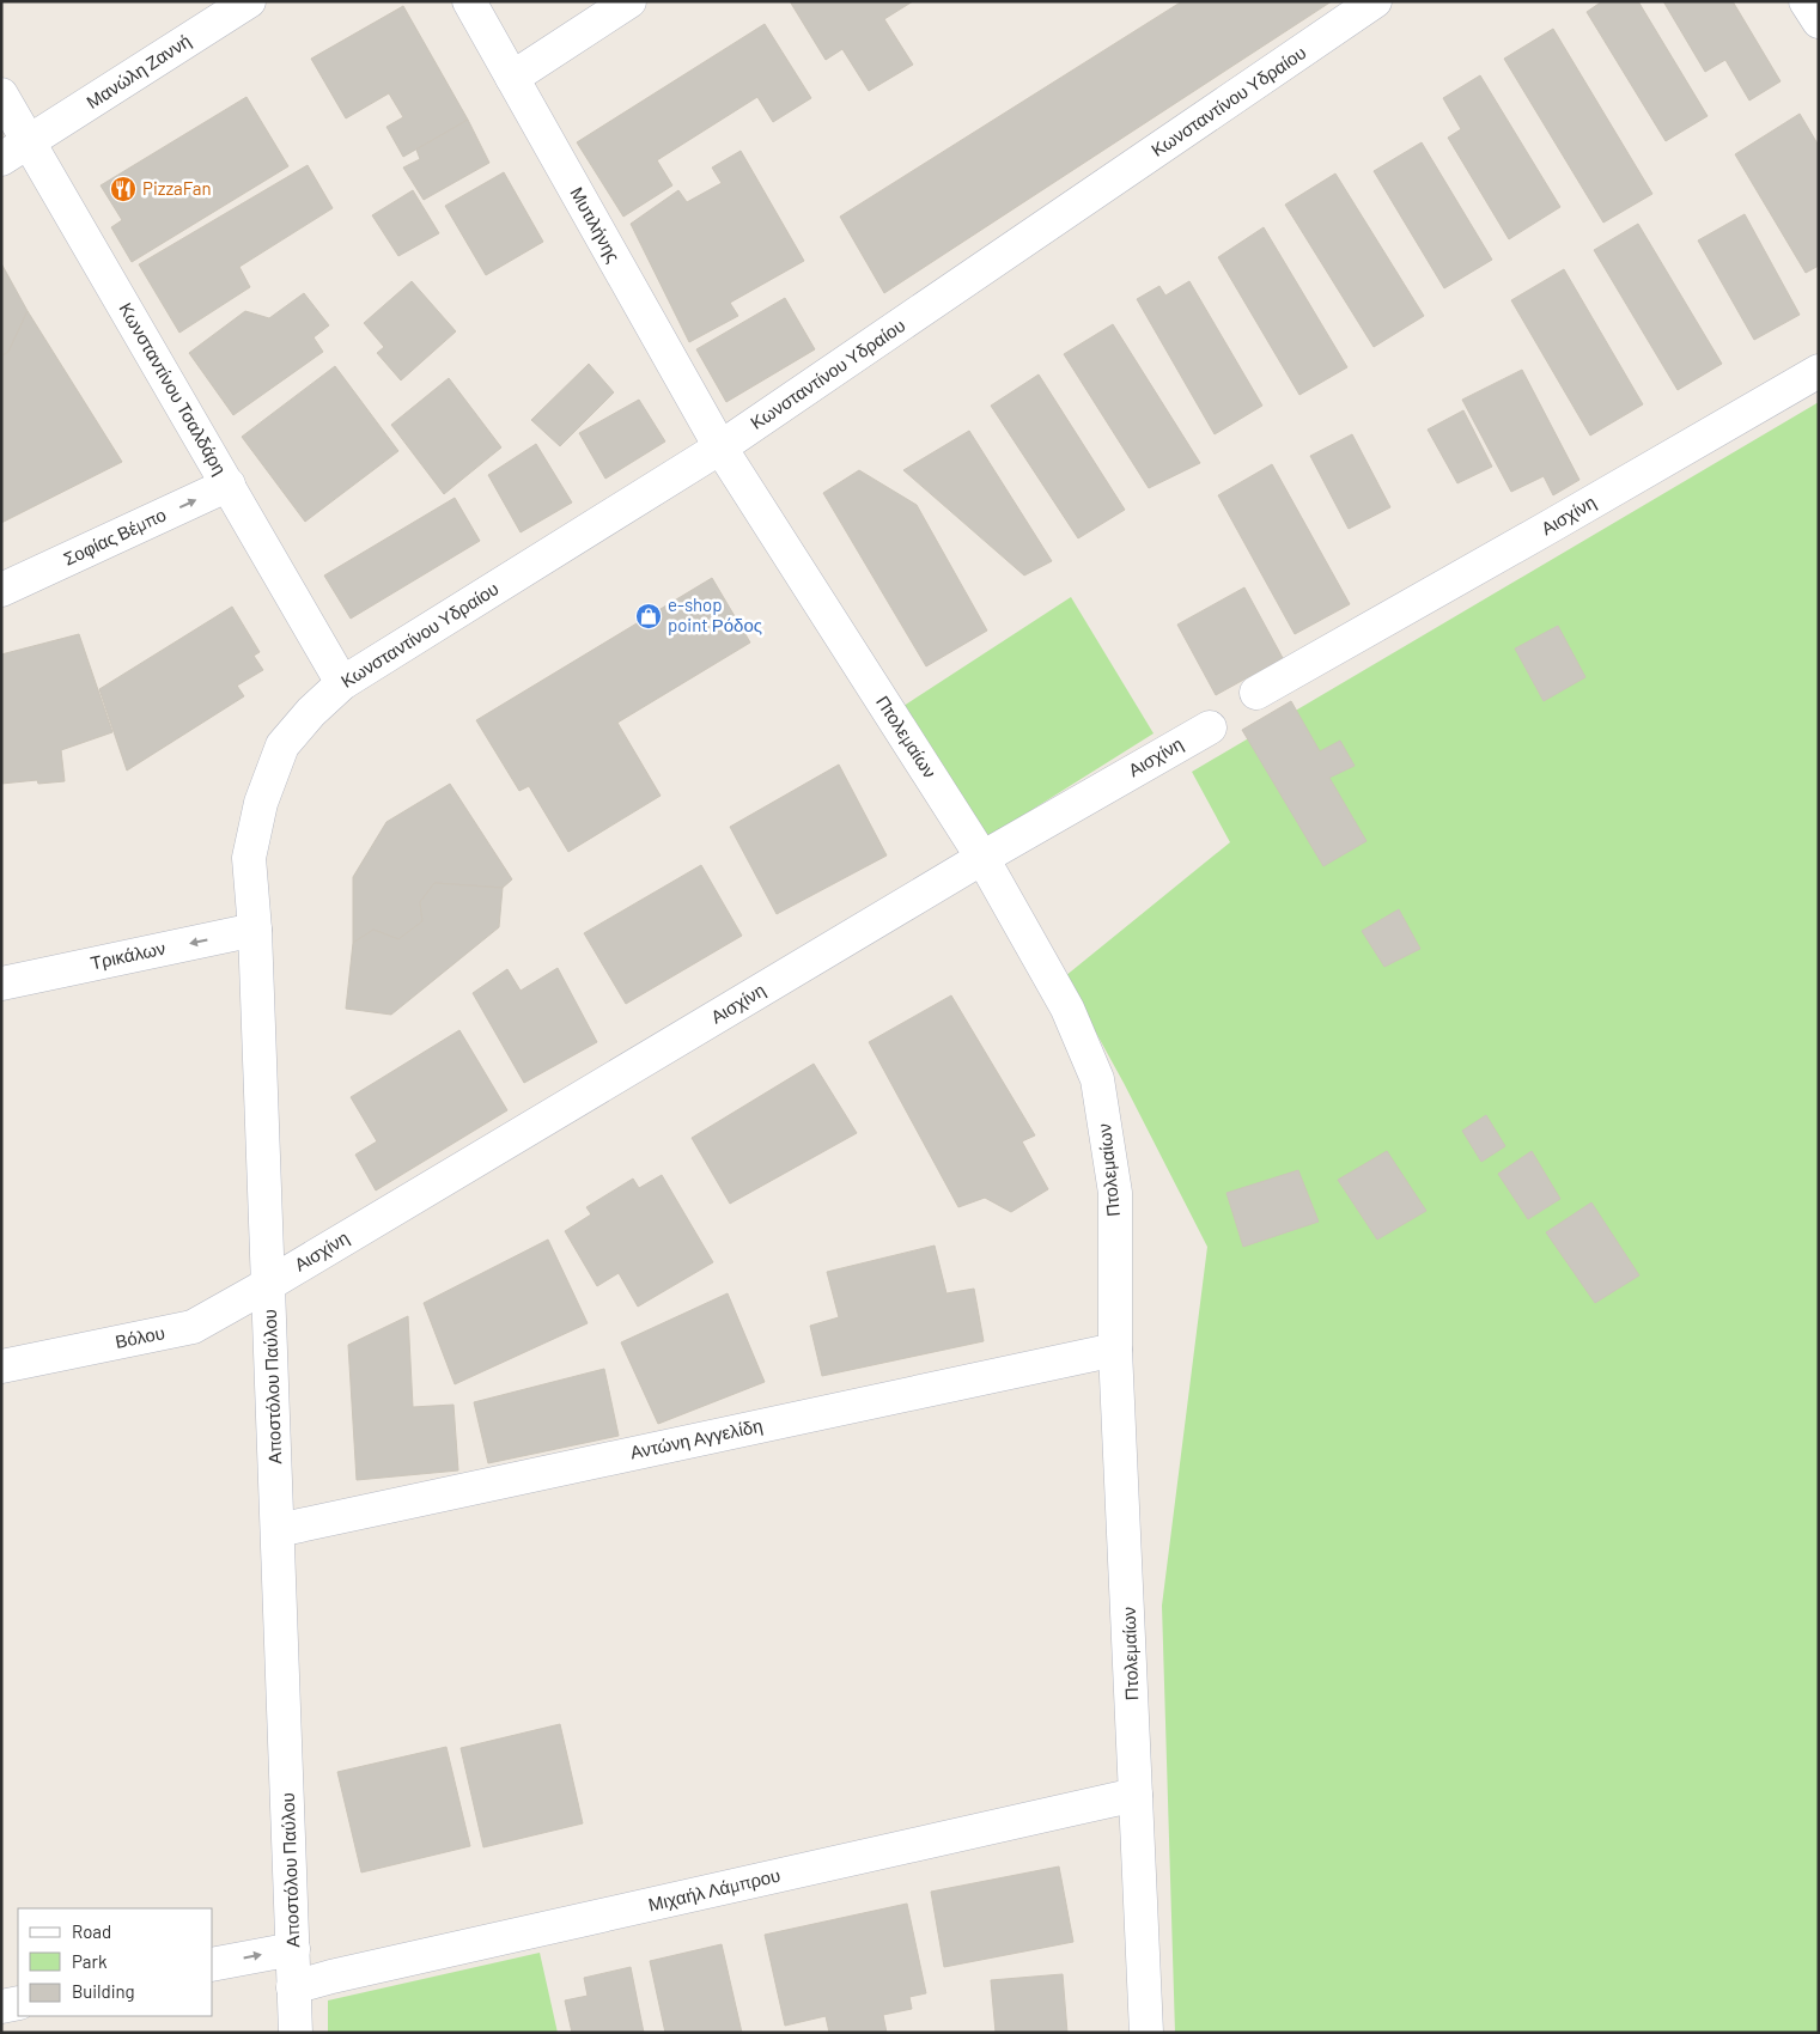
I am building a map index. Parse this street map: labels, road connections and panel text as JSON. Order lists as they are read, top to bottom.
{
  "streets": {
    "street": [
      "Μανώλη Ζαννή",
      "Κωνσταντίνου Υδραίου",
      "Μυτιλήνης",
      "Κωνσταντίνου Τσαλδάρη",
      "Αισχίνη",
      "Σοφίας Βέμπο",
      "Πτολεμαίων",
      "Τρικάλων",
      "Βόλου",
      "Αποστόλου Παύλου",
      "Αντώνη Αγγελίδη",
      "Μιχαήλ Λάμπρου"
    ]
  },
  "crossings": [
    ["Μανώλη Ζαννή", "Κωνσταντίνου Τσαλδάρη"],
    ["Κωνσταντίνου Υδραίου", "Μυτιλήνης"],
    ["Κωνσταντίνου Υδραίου", "Κωνσταντίνου Τσαλδάρη"],
    ["Κωνσταντίνου Υδραίου", "Πτολεμαίων"],
    ["Κωνσταντίνου Υδραίου", "Αποστόλου Παύλου"],
    ["Μυτιλήνης", "Πτολεμαίων"],
    ["Κωνσταντίνου Τσαλδάρη", "Σοφίας Βέμπο"],
    ["Αισχίνη", "Πτολεμαίων"],
    ["Αισχίνη", "Βόλου"],
    ["Αισχίνη", "Αποστόλου Παύλου"],
    ["Πτολεμαίων", "Αντώνη Αγγελίδη"],
    ["Πτολεμαίων", "Μιχαήλ Λάμπρου"],
    ["Τρικάλων", "Αποστόλου Παύλου"],
    ["Βόλου", "Αποστόλου Παύλου"],
    ["Αποστόλου Παύλου", "Αντώνη Αγγελίδη"],
    ["Αποστόλου Παύλου", "Μιχαήλ Λάμπρου"]
  ],
  "one_way": ["Σοφίας Βέμπο", "Τρικάλων"],
  "places": {
    "restaurant": ["PizzaFan"],
    "shop": ["e-shop point Ρόδος"]
  },
  "legend": ["Road", "Park", "Building"]
}
